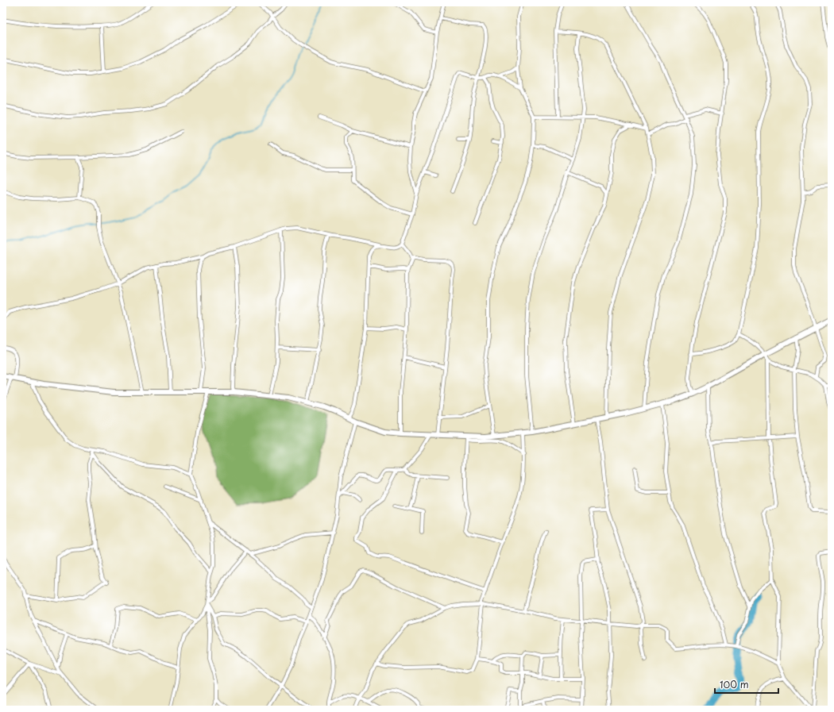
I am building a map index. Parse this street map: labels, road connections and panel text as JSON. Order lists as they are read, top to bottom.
{
  "scale_bar": "100 m"
}
